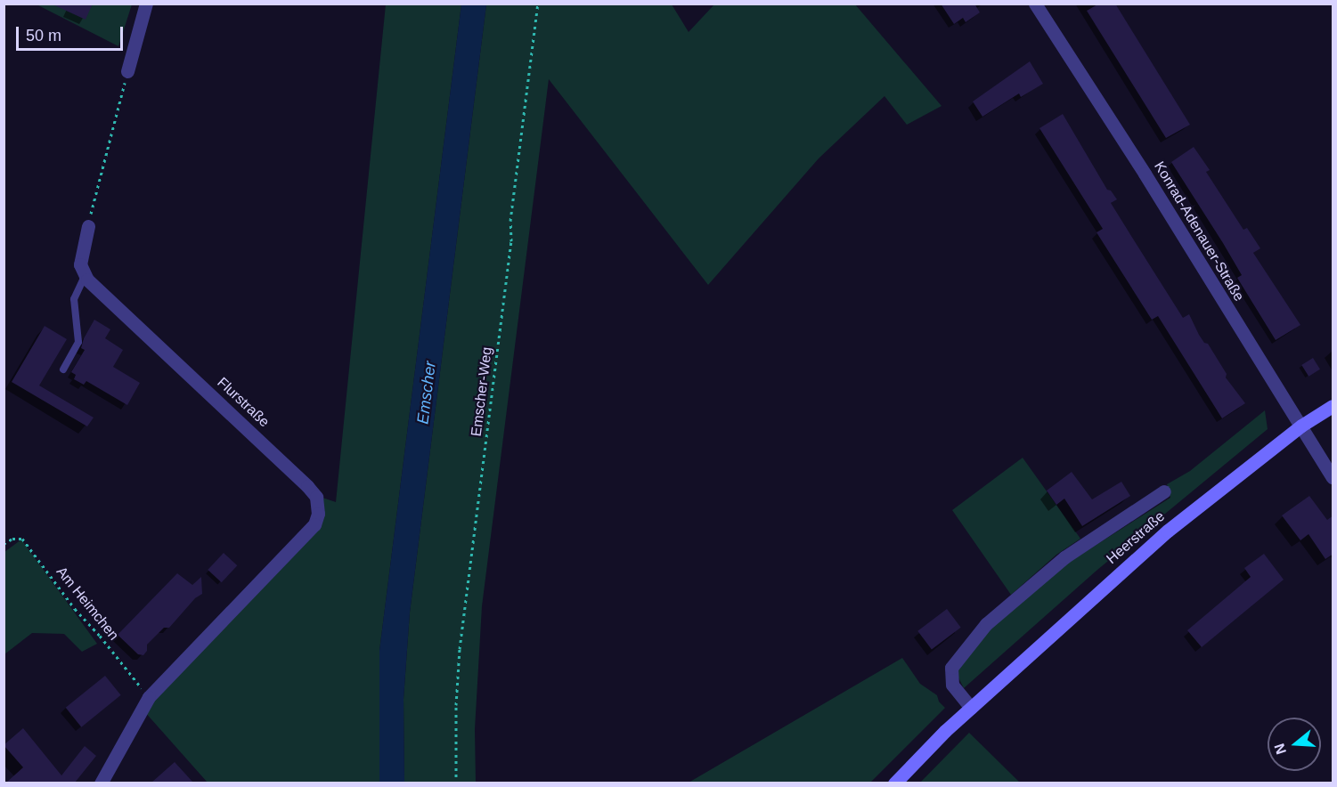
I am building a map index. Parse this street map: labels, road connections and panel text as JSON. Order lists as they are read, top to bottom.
{
  "streets": {
    "main road": ["Heerstraße"],
    "street": ["Konrad-Adenauer-Straße", "Flurstraße"],
    "path": ["Emscher-Weg", "Am Heimchen"]
  },
  "crossings": [
    ["Konrad-Adenauer-Straße", "Heerstraße"],
    ["Flurstraße", "Am Heimchen"]
  ],
  "water": ["Emscher"],
  "scale_bar": "50 m",
  "north": "left"
}
